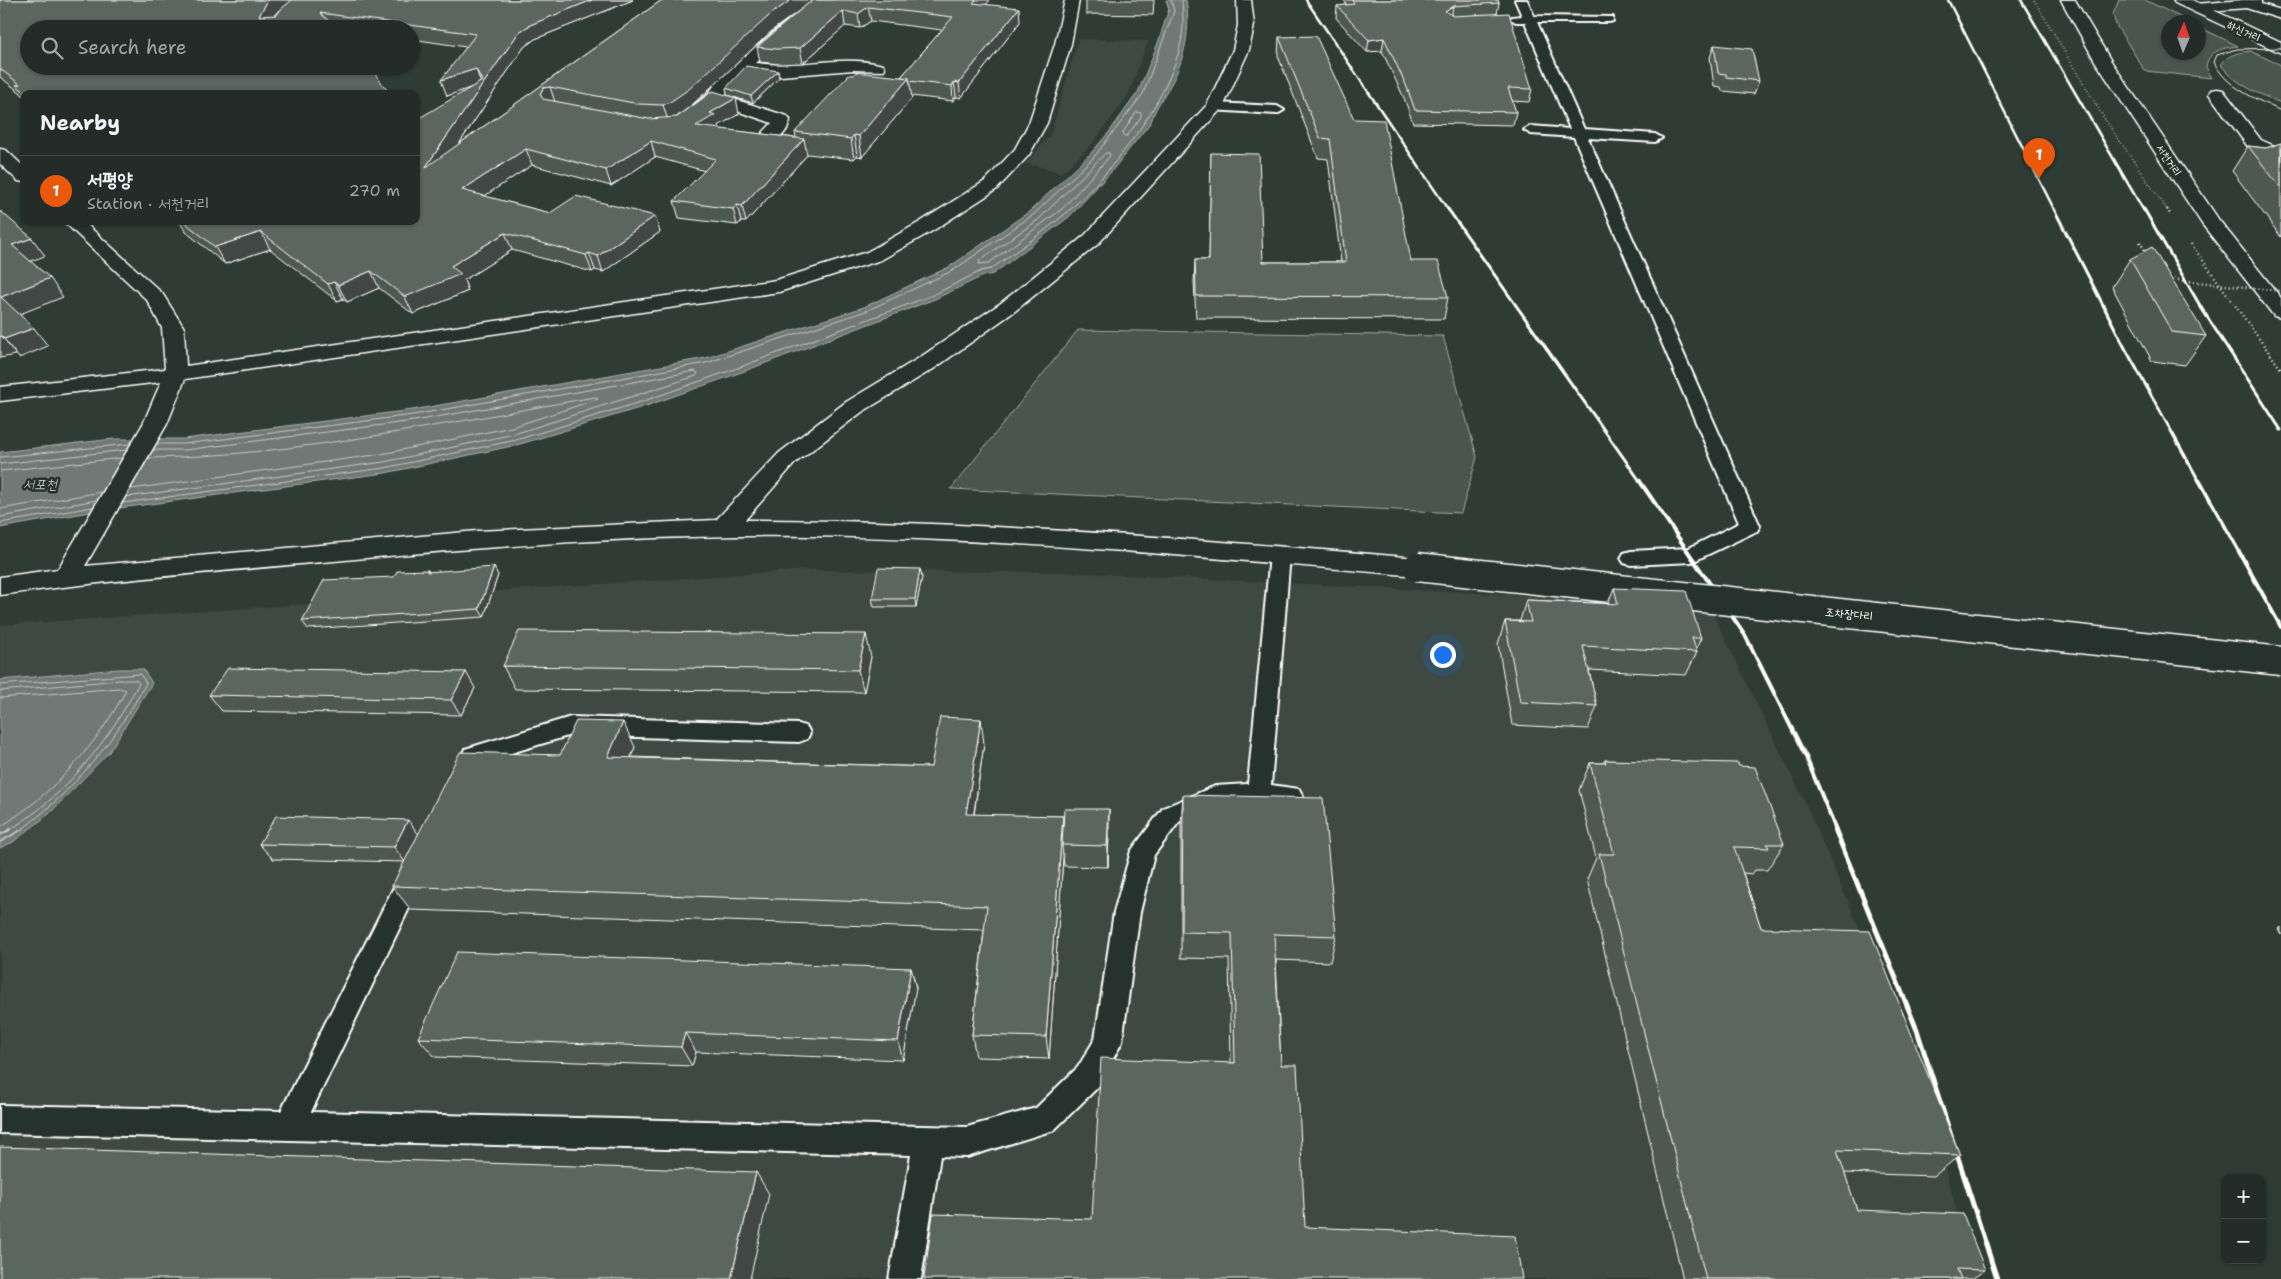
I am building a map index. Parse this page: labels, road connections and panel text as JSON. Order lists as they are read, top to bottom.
{
  "streets": {
    "street": ["하신거리", "서천거리", "조차장다리"]
  },
  "water": ["서포천"],
  "north": "top",
  "page": {
    "search": "Search here",
    "heading": "Nearby",
    "pins": "1",
    "list": [
      {
        "mark": "1",
        "name": "서평양",
        "note": "Station · 서천거리",
        "value": "270 m"
      }
    ],
    "map_buttons": ["+", "−"]
  }
}
